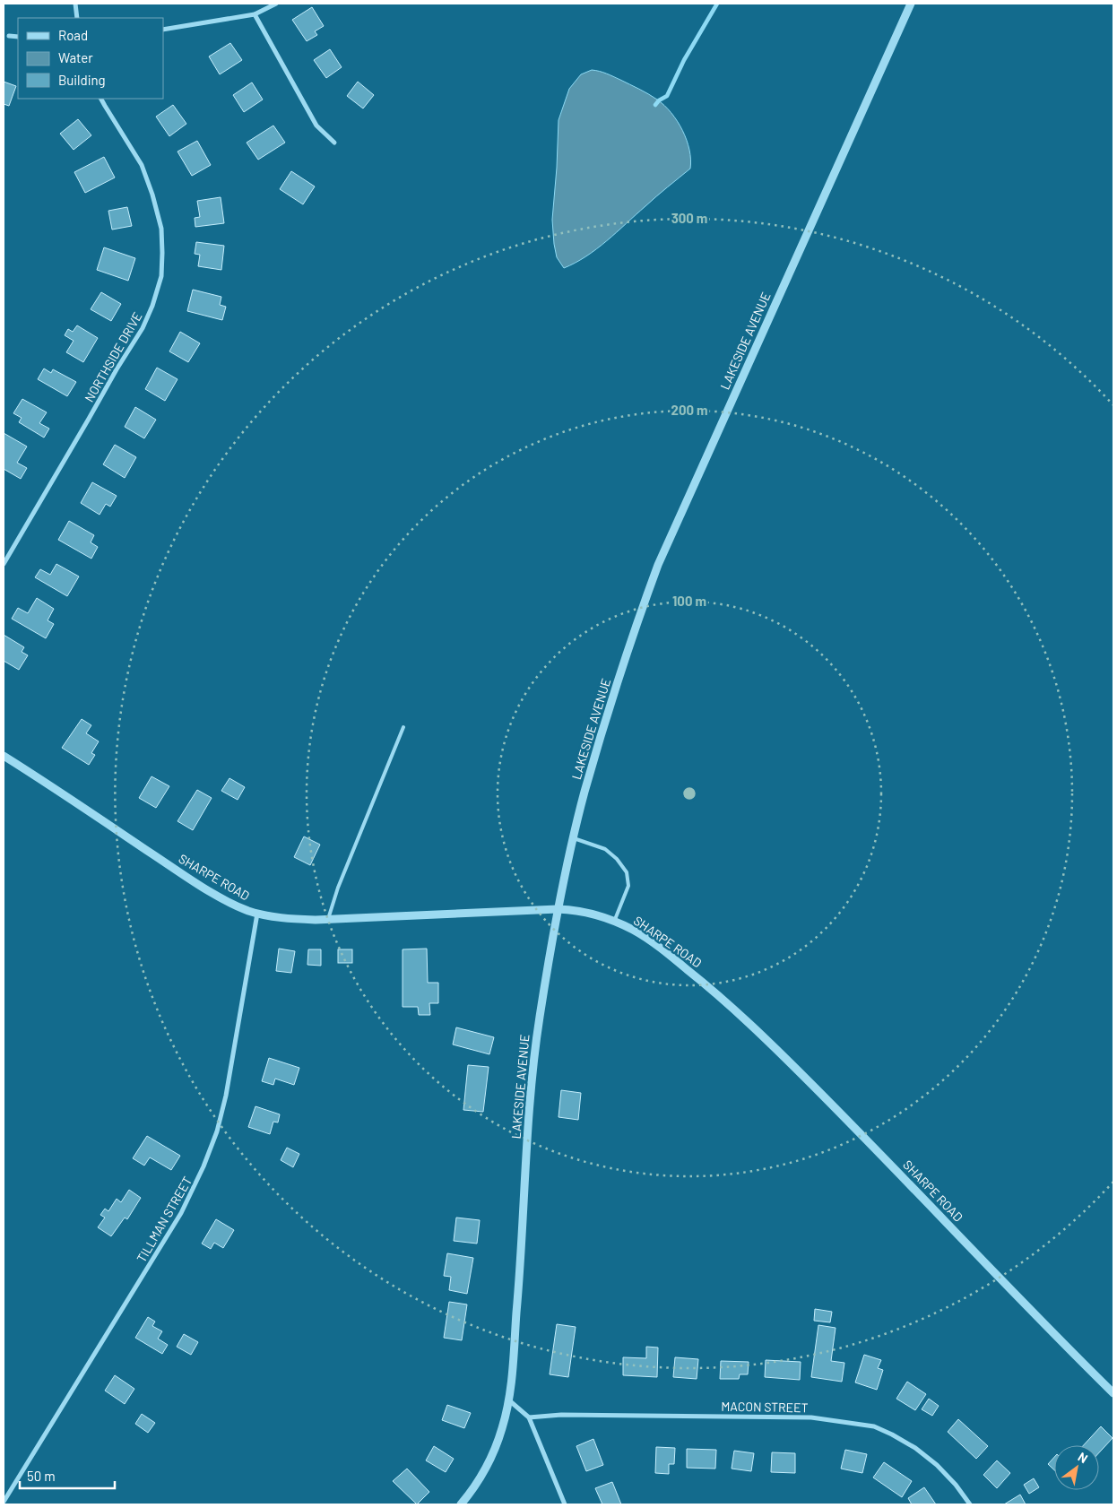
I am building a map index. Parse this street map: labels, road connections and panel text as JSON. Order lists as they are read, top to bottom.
{
  "streets": {
    "street": [
      "LAKESIDE AVENUE",
      "NORTHSIDE DRIVE",
      "SHARPE ROAD",
      "TILLMAN STREET",
      "MACON STREET"
    ]
  },
  "crossings": [
    ["LAKESIDE AVENUE", "SHARPE ROAD"],
    ["SHARPE ROAD", "TILLMAN STREET"]
  ],
  "legend": ["Road", "Water", "Building"],
  "scale_bar": "50 m",
  "north": "top right",
  "rings": ["300 m", "200 m", "100 m"]
}
